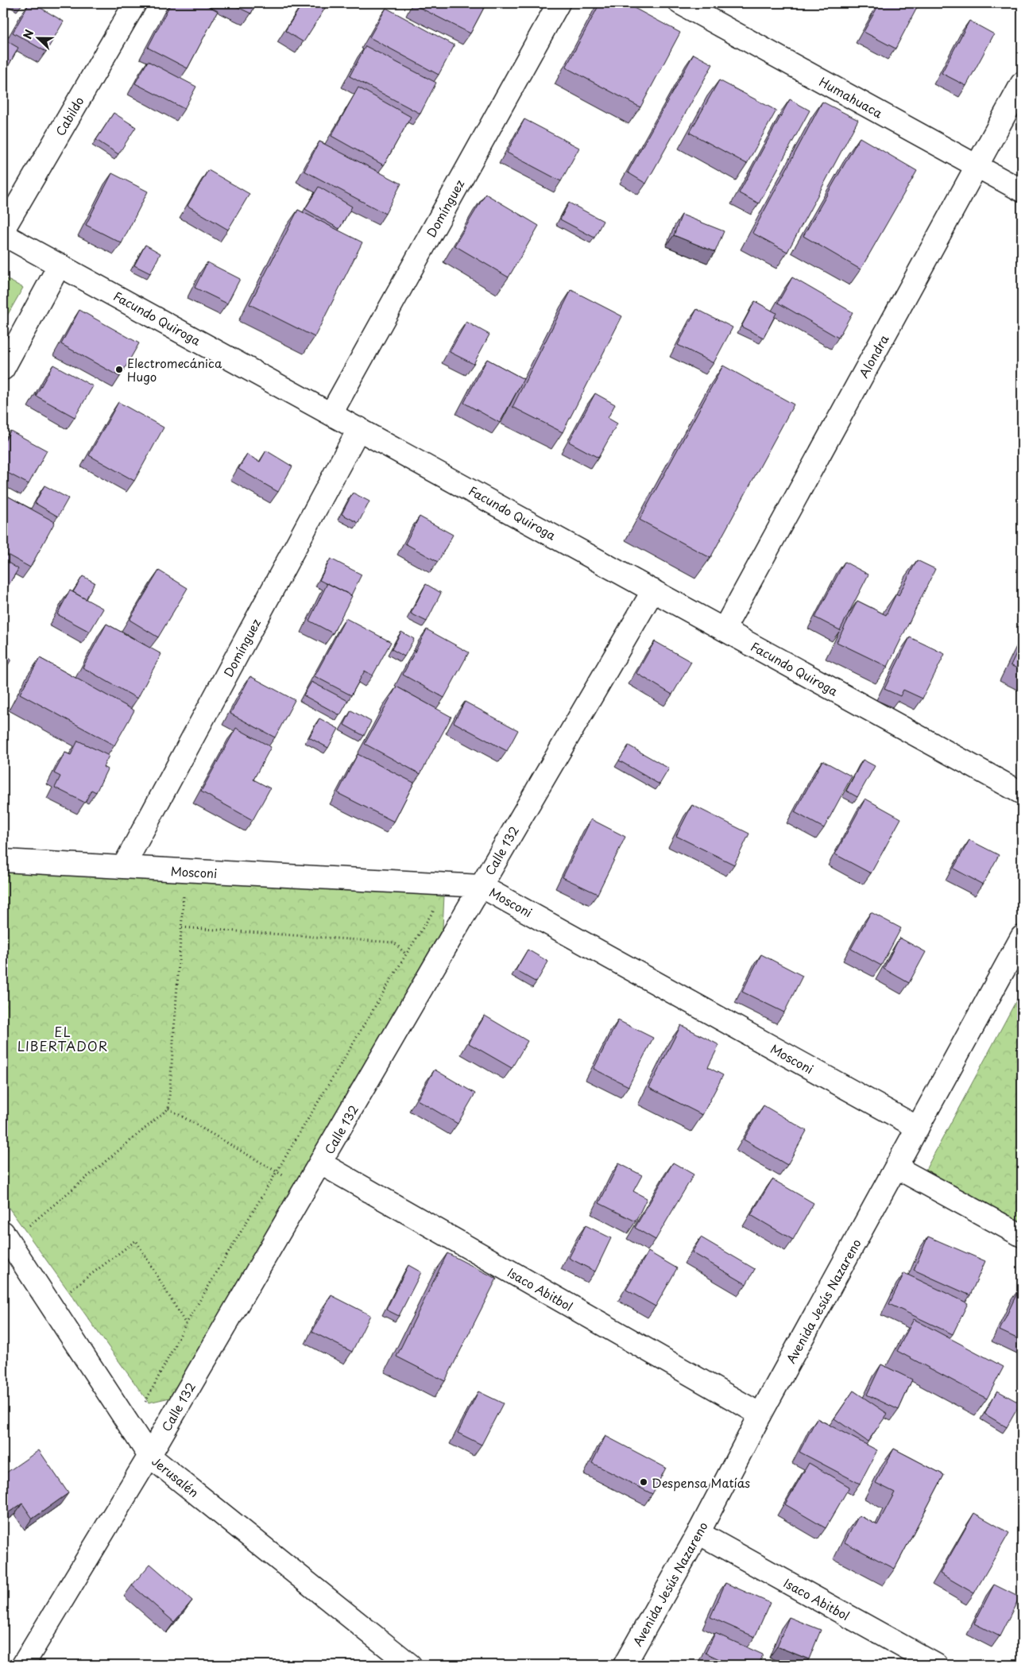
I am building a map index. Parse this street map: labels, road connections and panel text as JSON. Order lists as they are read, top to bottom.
{
  "streets": {
    "street": [
      "Humahuaca",
      "Cabildo",
      "Domínguez",
      "Facundo Quiroga",
      "Alondra",
      "Calle 132",
      "Mosconi",
      "Isaco Abitbol",
      "Avenida Jesús Nazareno",
      "Jerusalén"
    ]
  },
  "crossings": [
    ["Humahuaca", "Alondra"],
    ["Domínguez", "Facundo Quiroga"],
    ["Domínguez", "Mosconi"],
    ["Facundo Quiroga", "Alondra"],
    ["Facundo Quiroga", "Calle 132"],
    ["Calle 132", "Mosconi"],
    ["Calle 132", "Isaco Abitbol"],
    ["Calle 132", "Jerusalén"],
    ["Mosconi", "Avenida Jesús Nazareno"],
    ["Isaco Abitbol", "Avenida Jesús Nazareno"]
  ],
  "districts": ["EL LIBERTADOR"],
  "places": ["Electromecánica Hugo", "Despensa Matías"],
  "north": "left"
}
